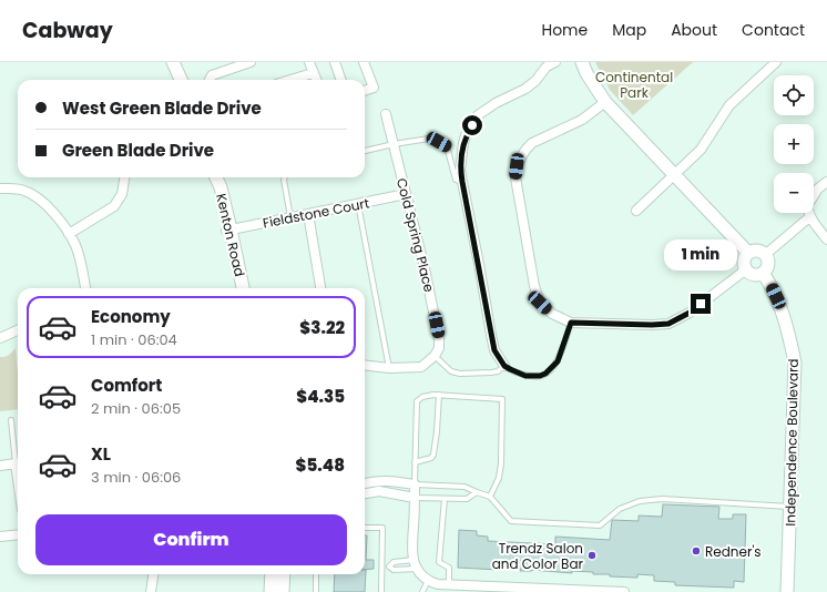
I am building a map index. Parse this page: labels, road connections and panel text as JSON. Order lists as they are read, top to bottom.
{
  "streets": {
    "street": [
      "Fieldstone Court",
      "Kenton Road",
      "Cold Spring Place",
      "Independence Boulevard"
    ]
  },
  "crossings": [
    ["Fieldstone Court", "Kenton Road"],
    ["Fieldstone Court", "Cold Spring Place"]
  ],
  "parks": ["Continental Park"],
  "places": ["Redner's", "Trendz Salon and Color Bar"],
  "page": {
    "header": "Cabway",
    "nav": [
      "Home",
      "Map",
      "About",
      "Contact"
    ],
    "map_buttons": ["+", "−"],
    "banner": ["West Green Blade Drive", "Green Blade Drive"],
    "bubble": "1 min",
    "list": [
      {
        "name": "Economy",
        "note": "1 min · 06:04",
        "value": "$3.22"
      },
      {
        "name": "Comfort",
        "note": "2 min · 06:05",
        "value": "$4.35"
      },
      {
        "name": "XL",
        "note": "3 min · 06:06",
        "value": "$5.48"
      }
    ],
    "buttons": "Confirm"
  }
}
